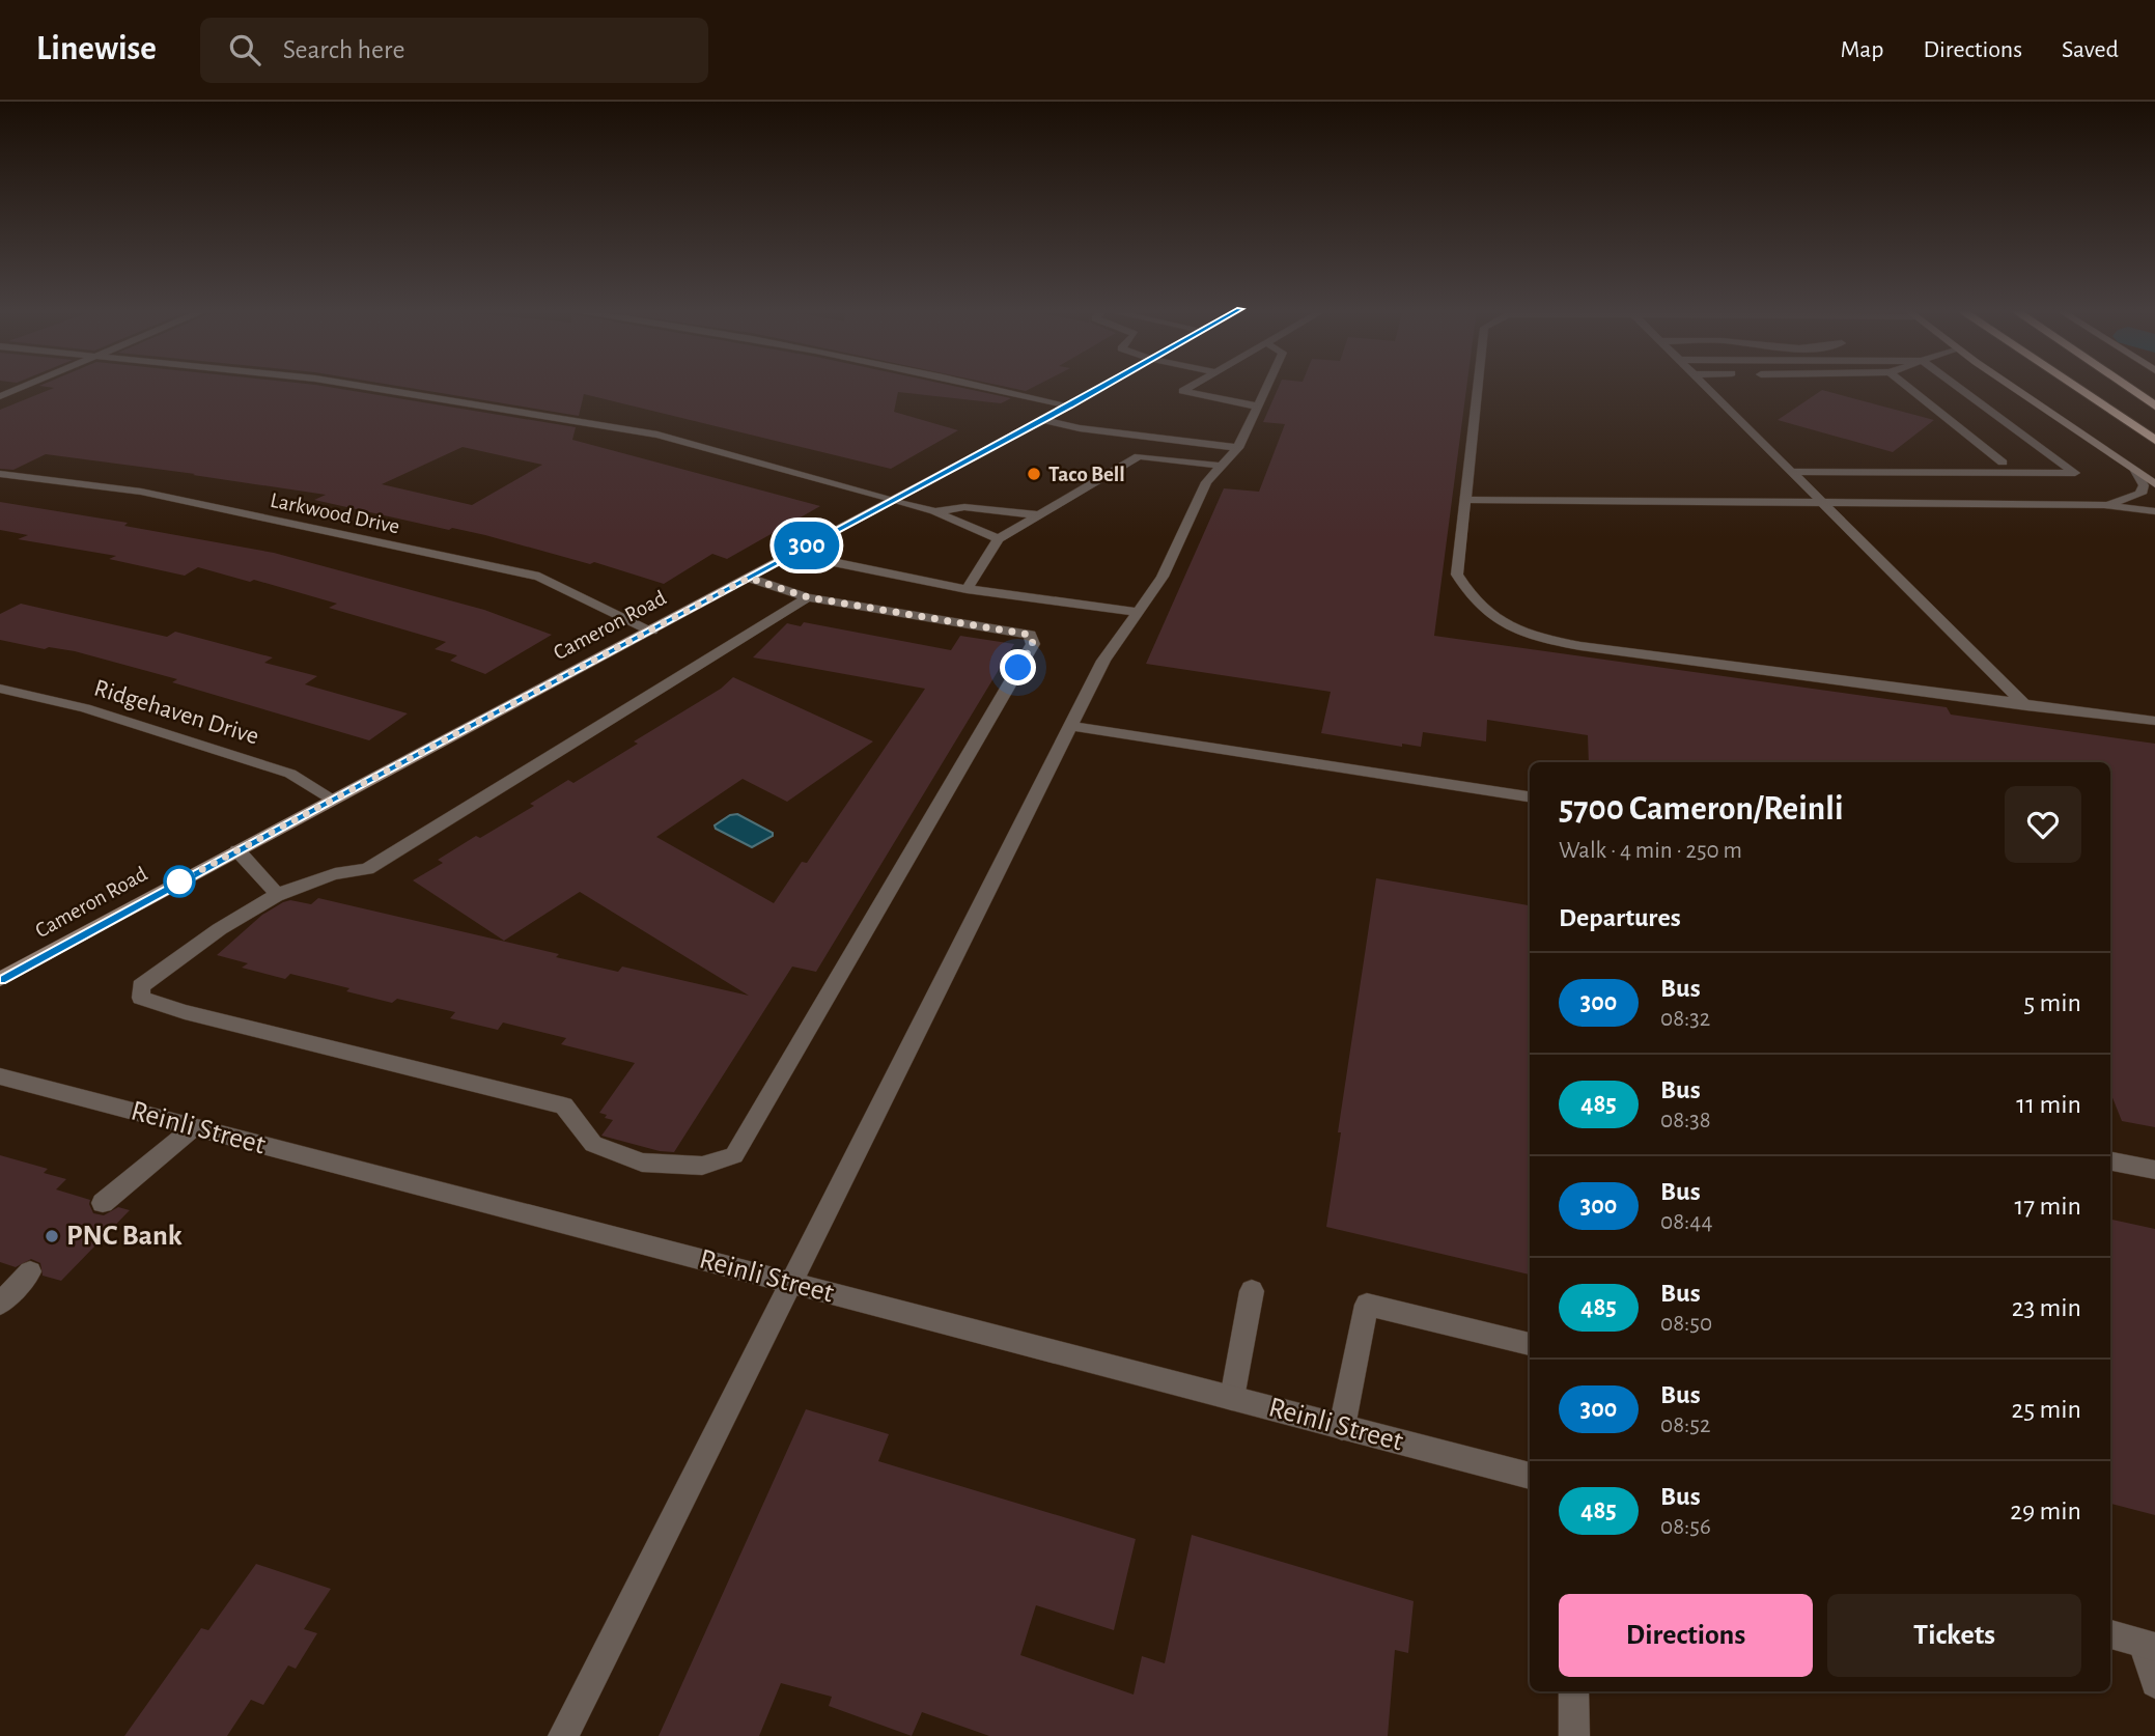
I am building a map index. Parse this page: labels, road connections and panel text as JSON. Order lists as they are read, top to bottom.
{
  "streets": {
    "main road": ["Cameron Road"],
    "street": ["Larkwood Drive", "Ridgehaven Drive", "Reinli Street"]
  },
  "crossings": [
    ["Larkwood Drive", "Cameron Road"],
    ["Cameron Road", "Ridgehaven Drive"]
  ],
  "places": ["Taco Bell", "PNC Bank"],
  "lines": ["bus line 300"],
  "page": {
    "header": "Linewise",
    "search": "Search here",
    "nav": ["Map", "Directions", "Saved"],
    "on_map": "300",
    "heading": [
      ["5700 Cameron/Reinli", "Walk · 4 min · 250 m"],
      "Departures"
    ],
    "list": [
      {
        "mark": "300",
        "name": "Bus",
        "note": "08:32",
        "value": "5 min"
      },
      {
        "mark": "485",
        "name": "Bus",
        "note": "08:38",
        "value": "11 min"
      },
      {
        "mark": "300",
        "name": "Bus",
        "note": "08:44",
        "value": "17 min"
      },
      {
        "mark": "485",
        "name": "Bus",
        "note": "08:50",
        "value": "23 min"
      },
      {
        "mark": "300",
        "name": "Bus",
        "note": "08:52",
        "value": "25 min"
      },
      {
        "mark": "485",
        "name": "Bus",
        "note": "08:56",
        "value": "29 min"
      }
    ],
    "buttons": ["Directions", "Tickets"]
  }
}
